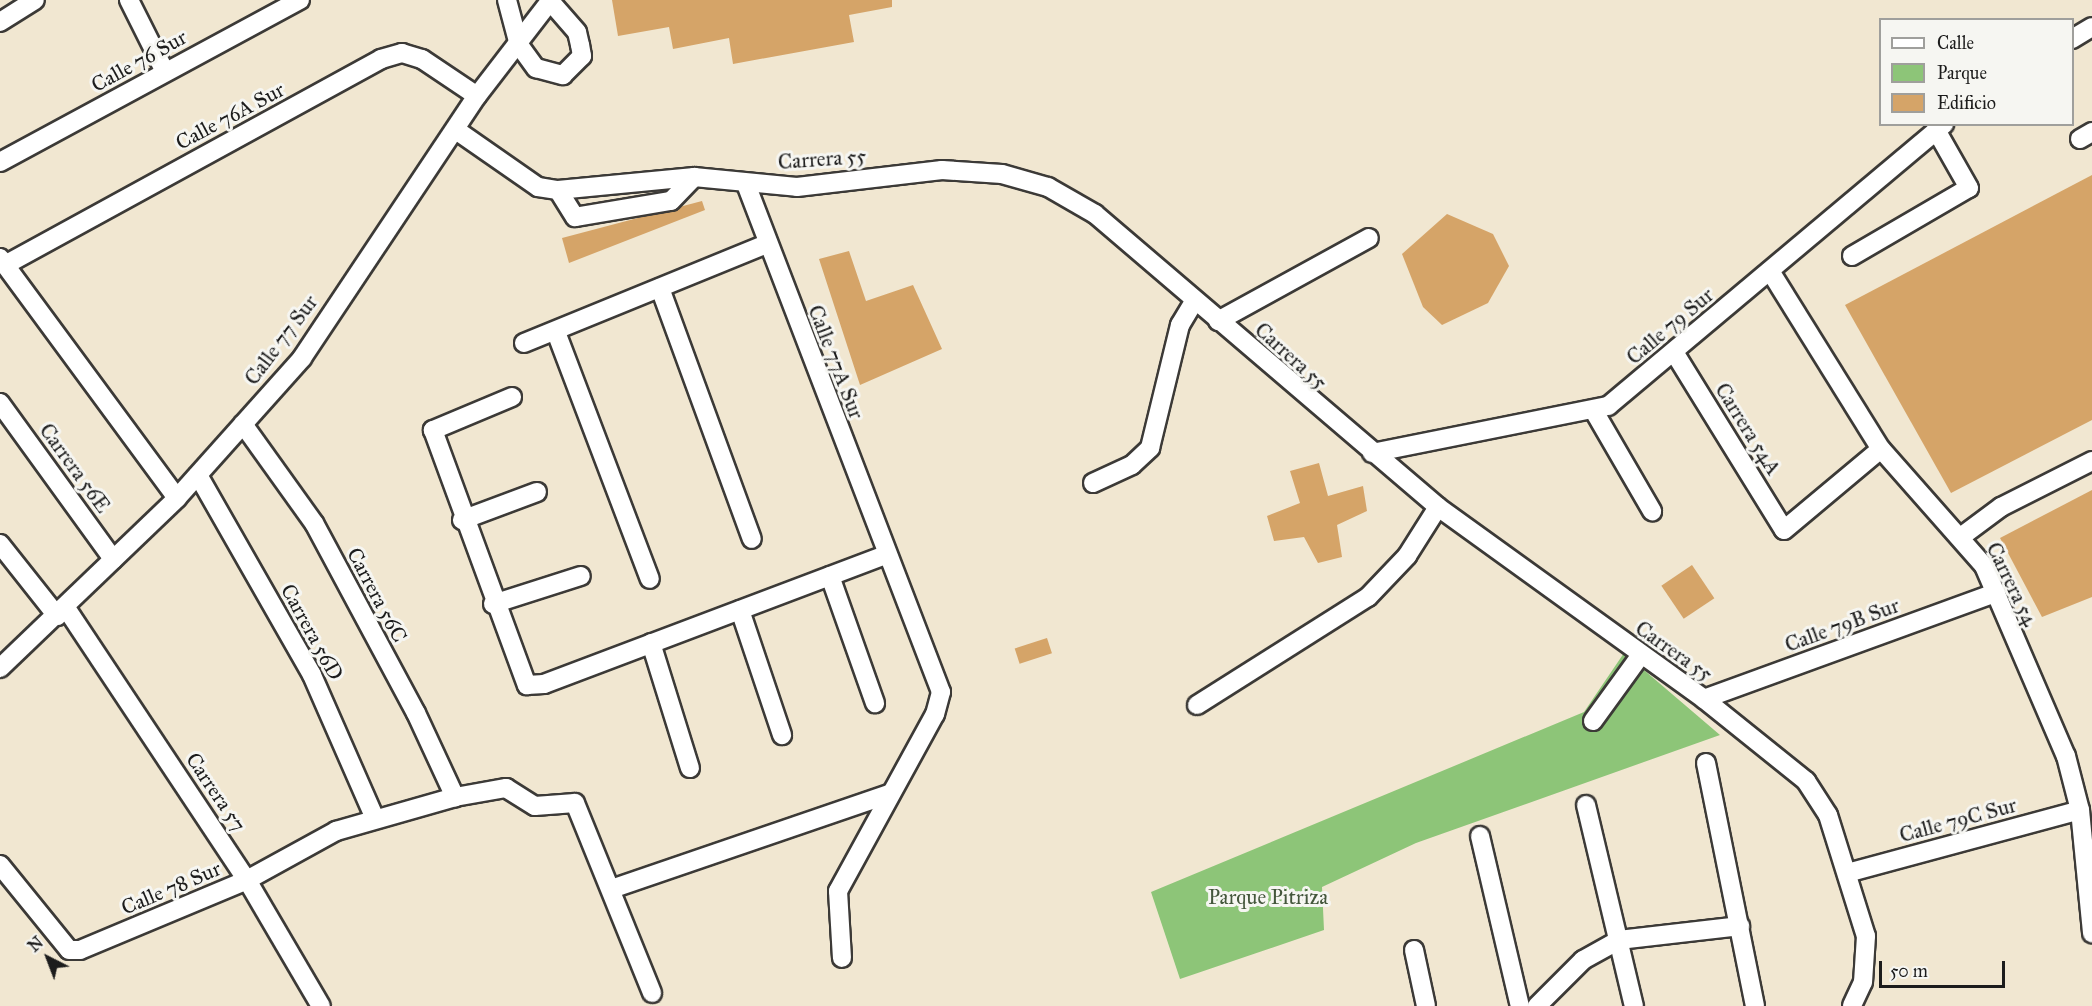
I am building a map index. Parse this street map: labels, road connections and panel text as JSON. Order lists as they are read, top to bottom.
{
  "streets": {
    "street": [
      "Calle 76 Sur",
      "Calle 76A Sur",
      "Carrera 55",
      "Calle 79 Sur",
      "Calle 77 Sur",
      "Calle 77A Sur",
      "Carrera 54A",
      "Carrera 56E",
      "Carrera 54",
      "Carrera 56C",
      "Calle 79B Sur",
      "Carrera 56D",
      "Carrera 57",
      "Calle 79C Sur",
      "Calle 78 Sur"
    ]
  },
  "crossings": [
    ["Calle 76A Sur", "Calle 77 Sur"],
    ["Carrera 55", "Calle 79 Sur"],
    ["Carrera 55", "Calle 77 Sur"],
    ["Carrera 55", "Calle 77A Sur"],
    ["Carrera 55", "Calle 79B Sur"],
    ["Carrera 55", "Calle 79C Sur"],
    ["Calle 79 Sur", "Carrera 54A"],
    ["Calle 79 Sur", "Carrera 54"],
    ["Calle 77 Sur", "Carrera 56E"],
    ["Calle 77 Sur", "Carrera 56C"],
    ["Calle 77 Sur", "Carrera 56D"],
    ["Calle 77 Sur", "Carrera 57"],
    ["Carrera 54A", "Carrera 54"],
    ["Carrera 54", "Calle 79B Sur"],
    ["Carrera 54", "Calle 79C Sur"],
    ["Carrera 56C", "Calle 78 Sur"],
    ["Carrera 56D", "Calle 78 Sur"],
    ["Carrera 57", "Calle 78 Sur"]
  ],
  "parks": ["Parque Pitriza"],
  "legend": ["Calle", "Parque", "Edificio"],
  "scale_bar": "50 m",
  "north": "top left"
}
